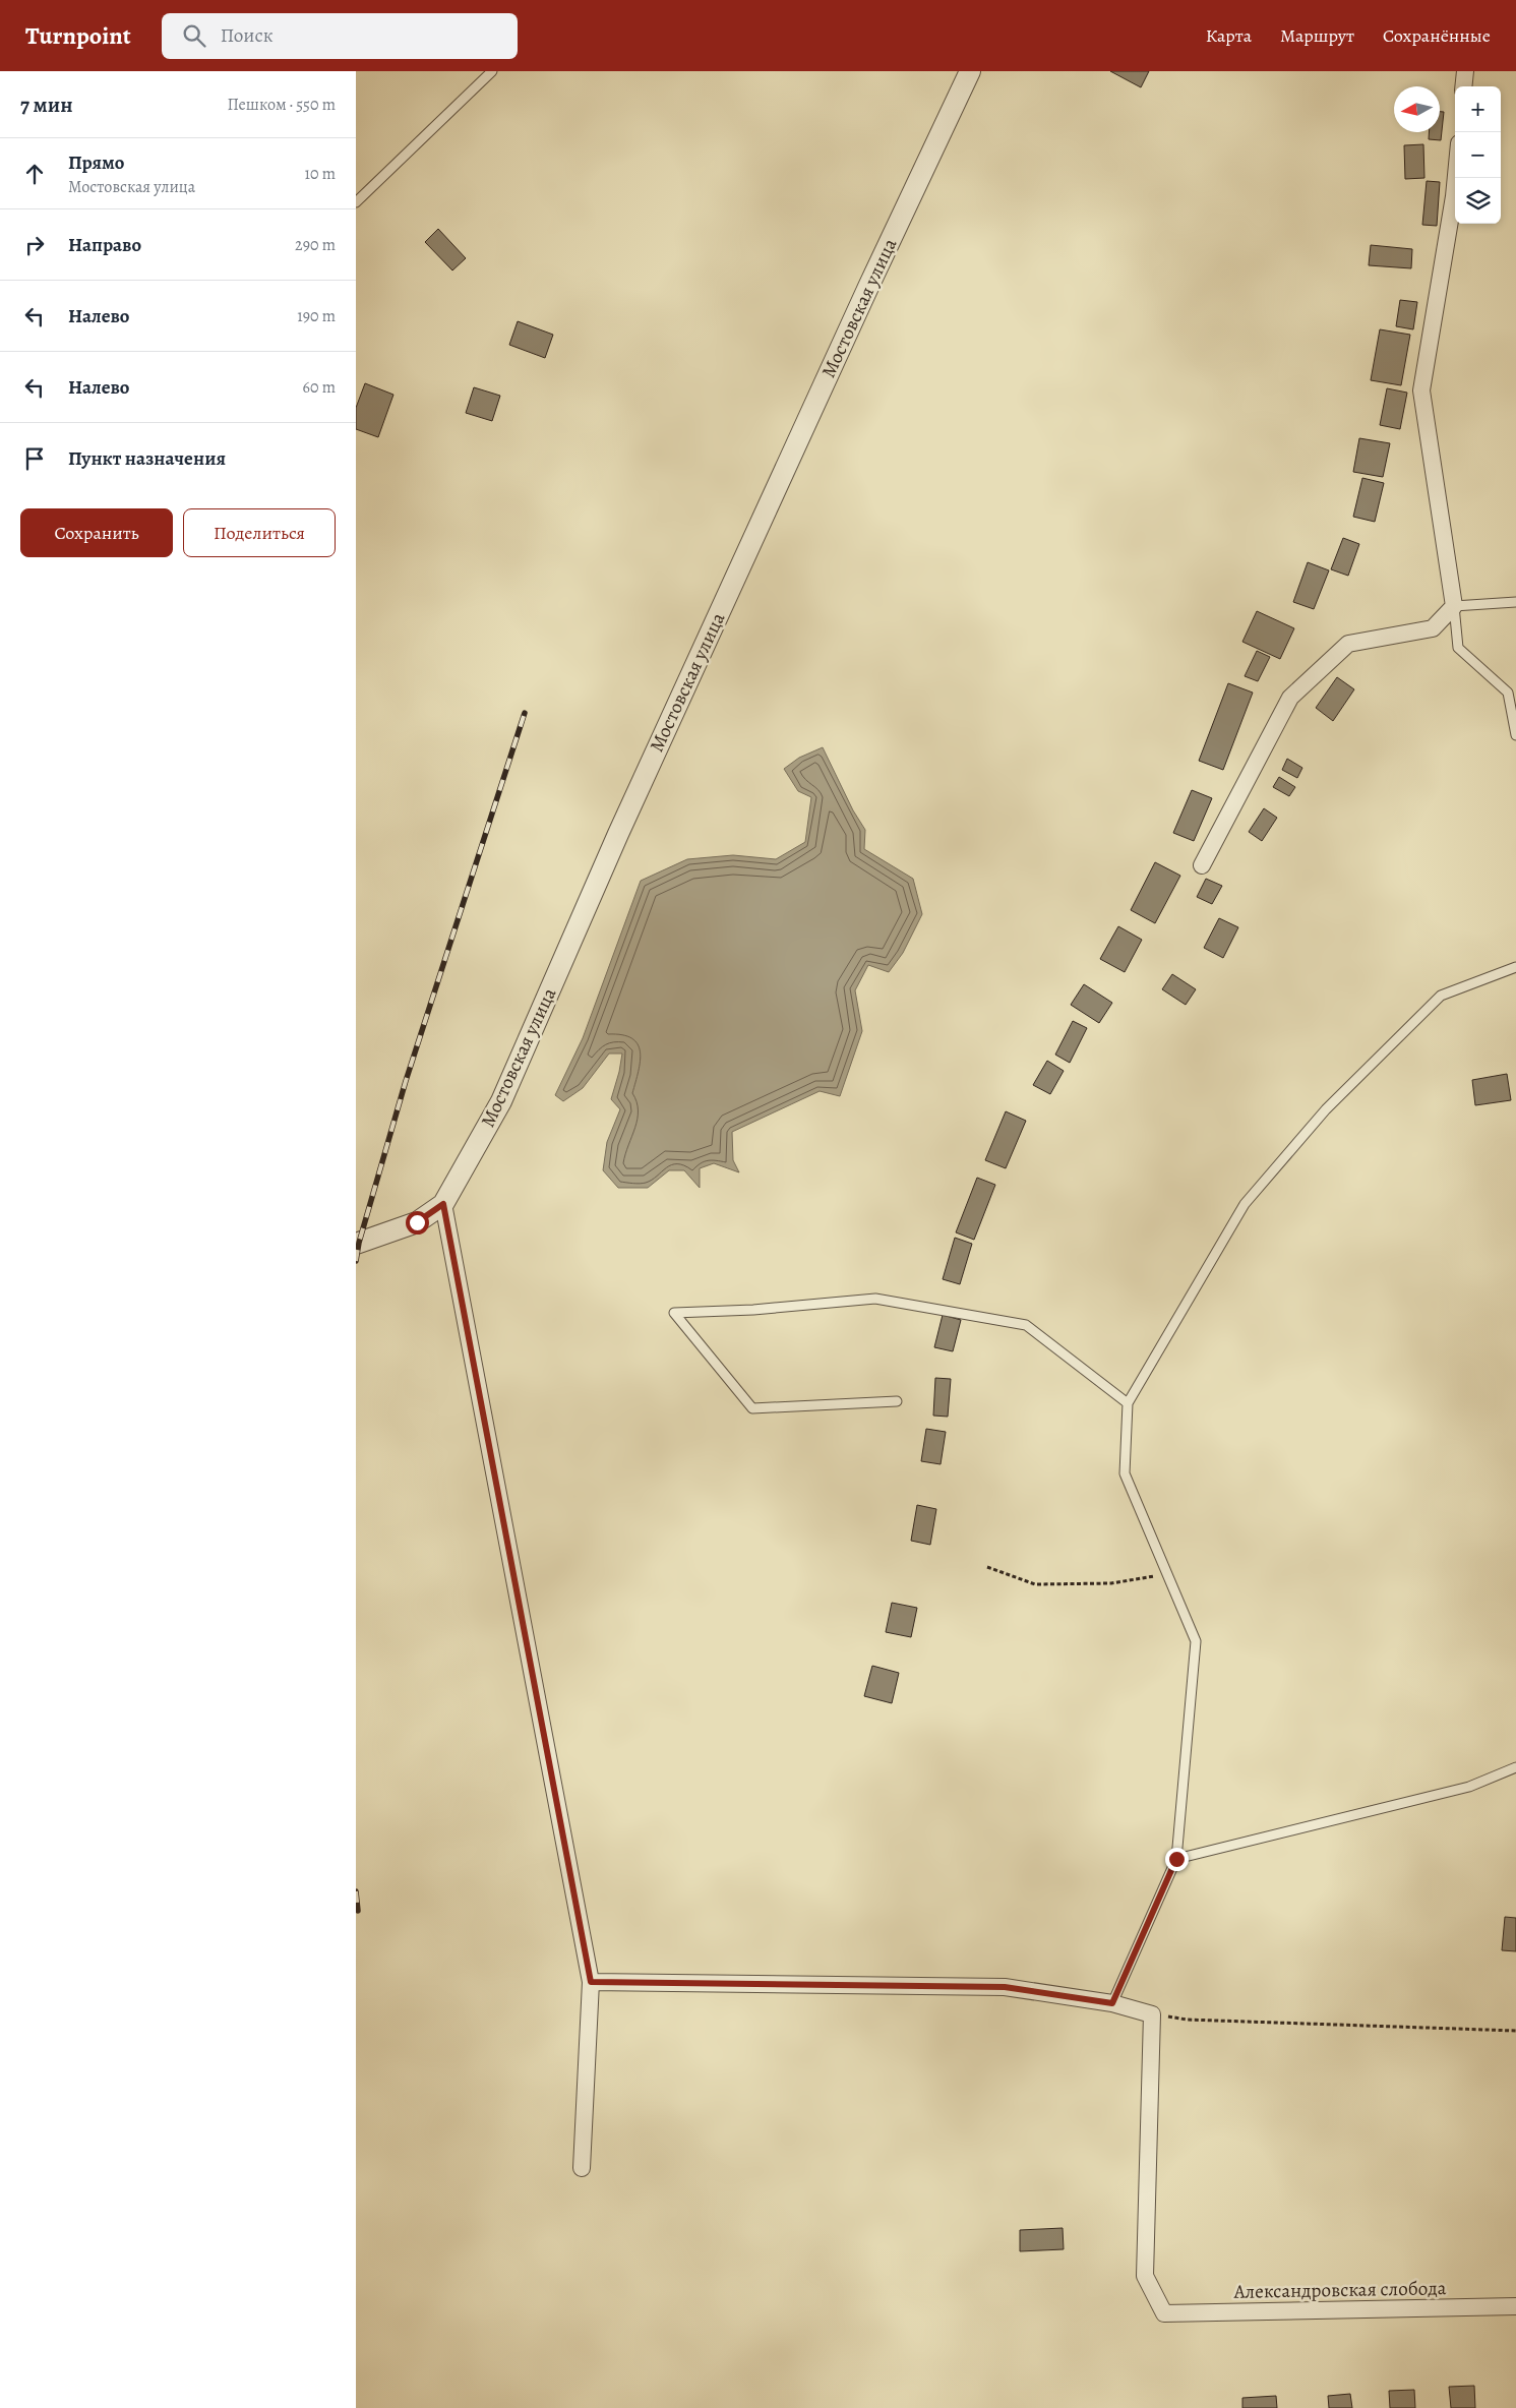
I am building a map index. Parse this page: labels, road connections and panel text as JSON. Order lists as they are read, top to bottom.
{
  "streets": {
    "street": ["Мостовская улица", "Александровская слобода"]
  },
  "north": "left",
  "page": {
    "header": "Turnpoint",
    "search": "Поиск",
    "nav": ["Карта", "Маршрут", "Сохранённые"],
    "heading": ["7 мин", "Пешком · 550 m"],
    "map_buttons": ["+", "−"],
    "list": [
      ["Прямо", "Мостовская улица", "10 m"],
      ["Направо", "290 m"],
      ["Налево", "190 m"],
      ["Налево", "60 m"],
      "Пункт назначения"
    ],
    "buttons": ["Сохранить", "Поделиться"]
  }
}
